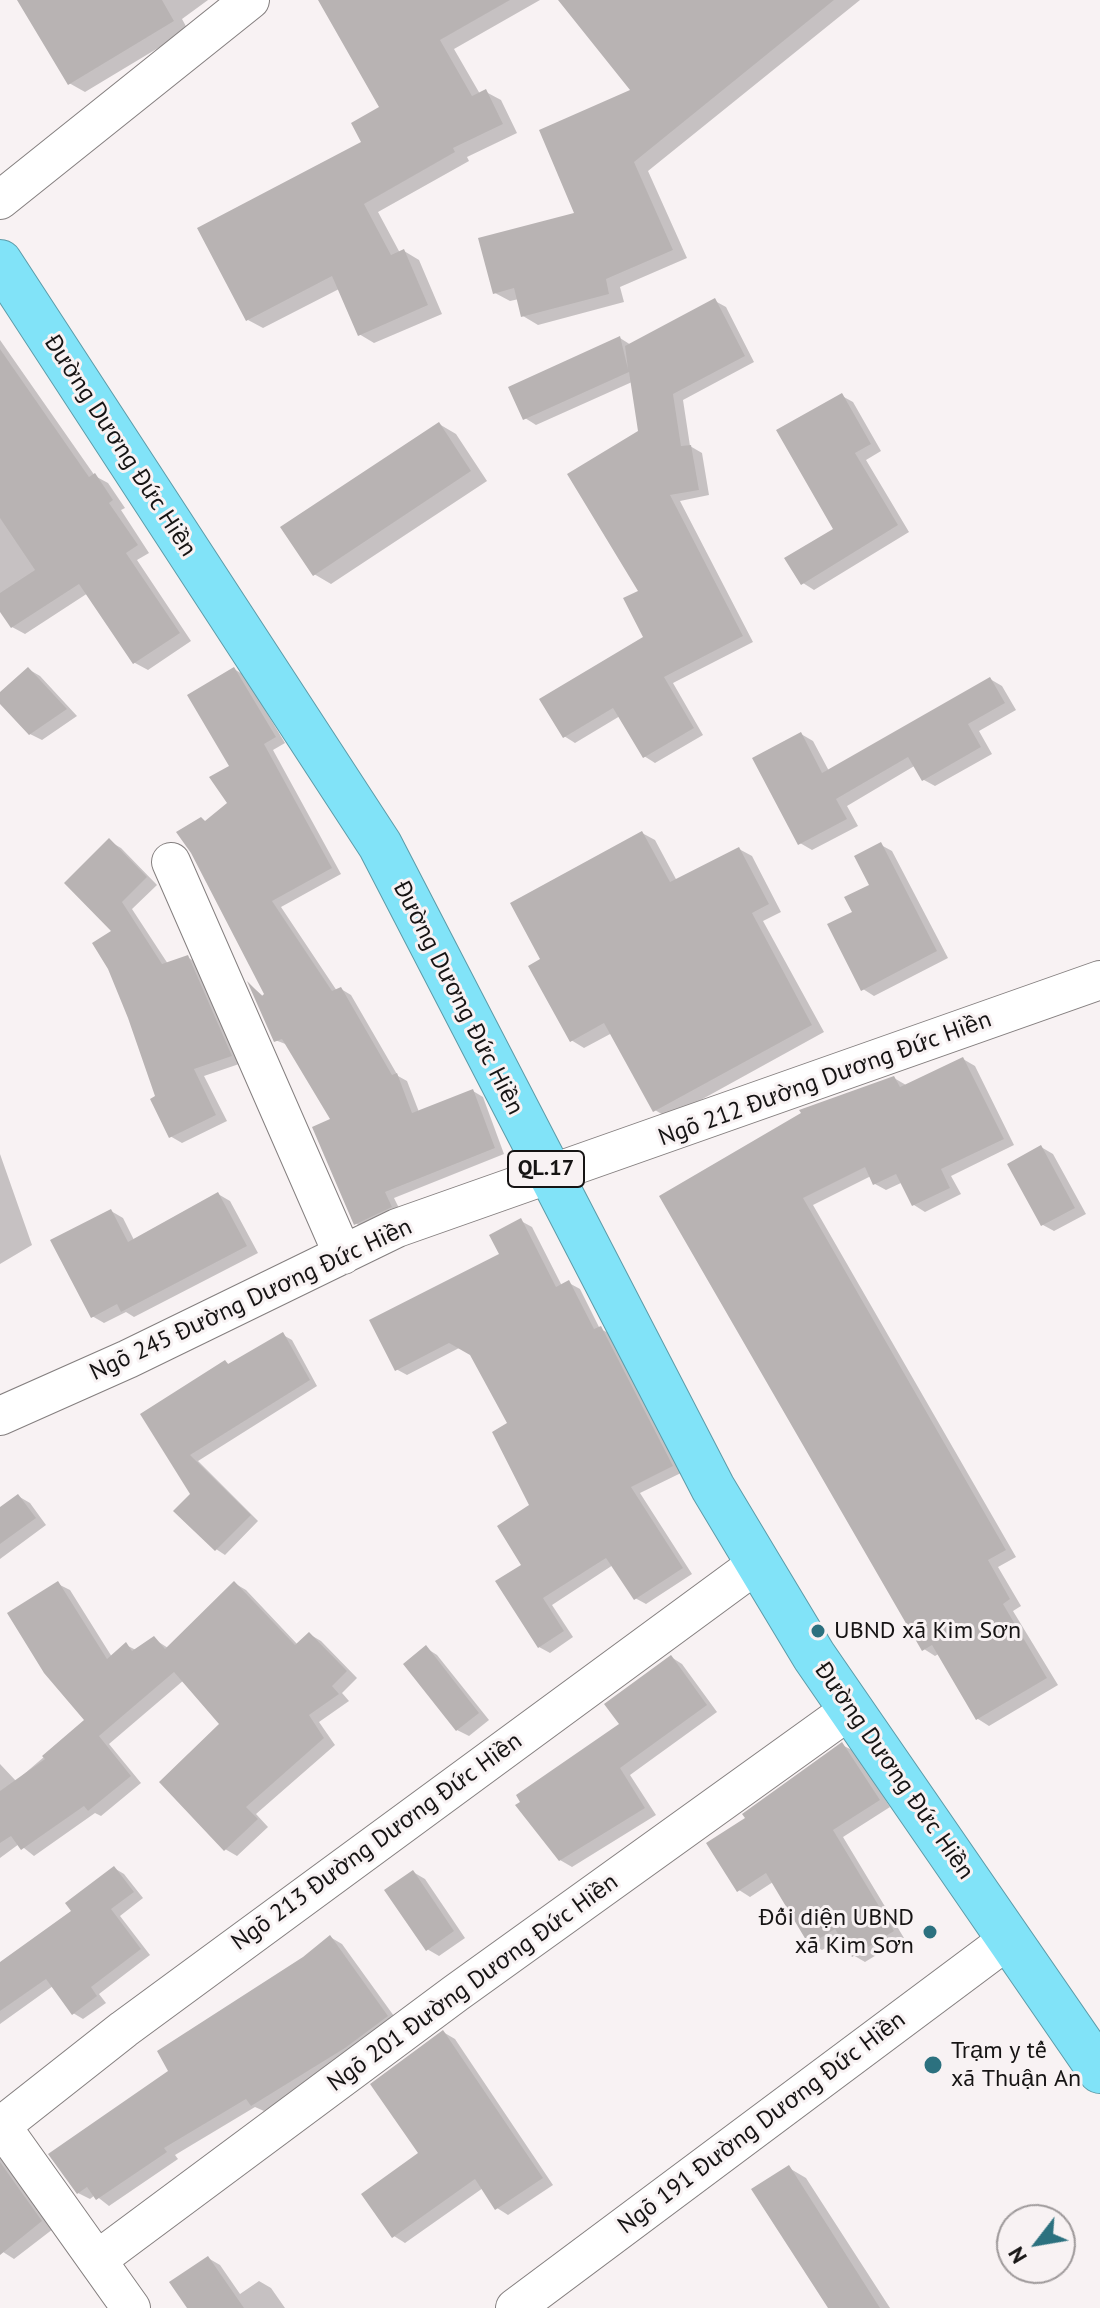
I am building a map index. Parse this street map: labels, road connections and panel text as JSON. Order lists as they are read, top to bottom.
{
  "streets": {
    "highway": ["Đường Dương Đức Hiền", "QL.17"],
    "street": [
      "Ngõ 212 Đường Dương Đức Hiền",
      "Ngõ 245 Đường Dương Đức Hiền",
      "Ngõ 213 Đường Dương Đức Hiền",
      "Ngõ 201 Đường Dương Đức Hiền",
      "Ngõ 191 Đường Dương Đức Hiền"
    ]
  },
  "crossings": [
    ["Đường Dương Đức Hiền", "Ngõ 212 Đường Dương Đức Hiền"],
    ["Đường Dương Đức Hiền", "Ngõ 245 Đường Dương Đức Hiền"],
    ["Đường Dương Đức Hiền", "Ngõ 213 Đường Dương Đức Hiền"],
    ["Đường Dương Đức Hiền", "Ngõ 201 Đường Dương Đức Hiền"],
    ["Đường Dương Đức Hiền", "Ngõ 191 Đường Dương Đức Hiền"],
    ["Ngõ 212 Đường Dương Đức Hiền", "Ngõ 245 Đường Dương Đức Hiền"]
  ],
  "places": ["UBND xã Kim Sơn", "Đối diện UBND xã Kim Sơn", "Trạm y tế xã Thuận An"],
  "north": "bottom left"
}
